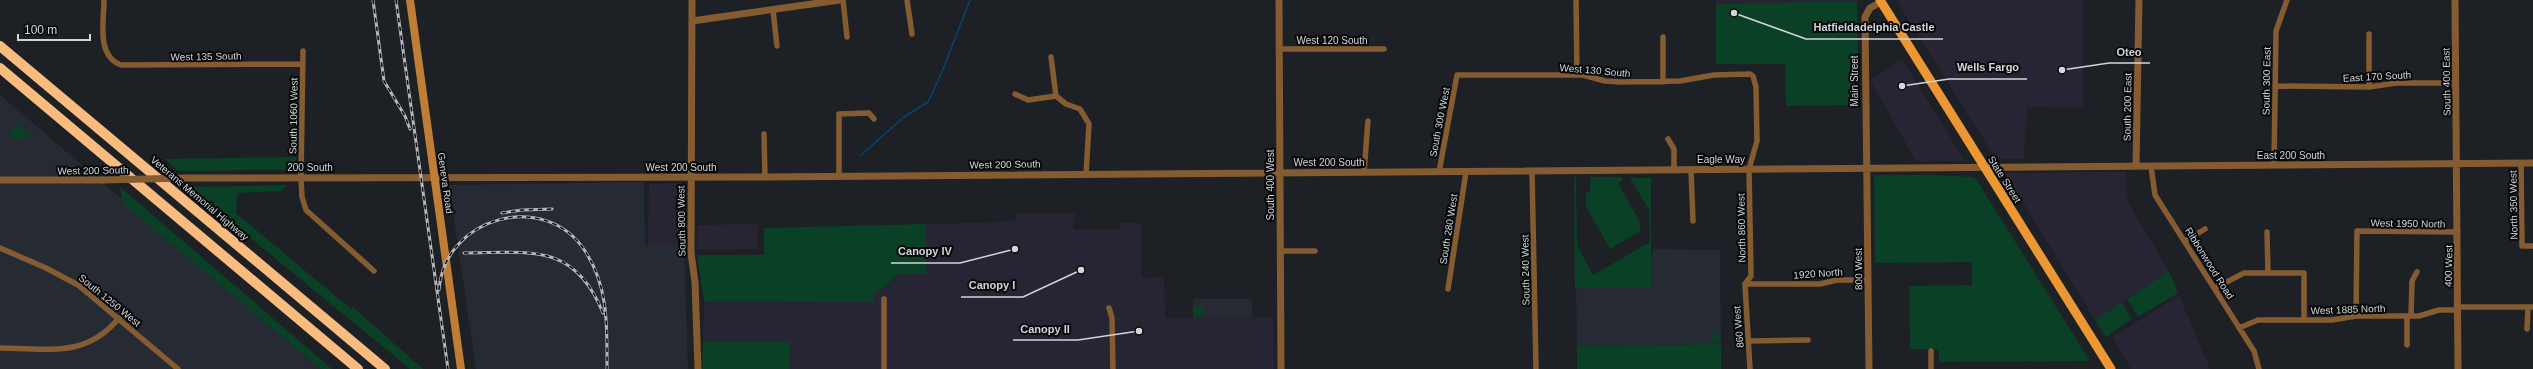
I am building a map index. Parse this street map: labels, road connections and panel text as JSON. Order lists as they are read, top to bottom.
{
  "streets": {
    "highway": ["Veterans Memorial Highway"],
    "main road": ["State Street", "Geneva Road"],
    "street": [
      "West 120 South",
      "West 135 South",
      "West 130 South",
      "East 170 South",
      "Main Street",
      "South 300 East",
      "South 400 East",
      "South 200 East",
      "South 1060 West",
      "South 300 West",
      "East 200 South",
      "Eagle Way",
      "West 200 South",
      "200 South",
      "South 400 West",
      "North 350 West",
      "South 800 West",
      "West 1950 North",
      "North 860 West",
      "South 280 West",
      "Ribbonwood Road",
      "400 West",
      "800 West",
      "South 240 West",
      "1920 North",
      "South 1250 West",
      "West 1885 North",
      "860 West"
    ]
  },
  "crossings": [
    ["West 120 South", "South 400 West"],
    ["West 135 South", "South 1060 West"],
    ["West 130 South", "South 300 West"],
    ["West 130 South", "North 860 West"],
    ["East 170 South", "South 300 East"],
    ["East 170 South", "South 400 East"],
    ["Main Street", "Eagle Way"],
    ["Main Street", "State Street"],
    ["Main Street", "800 West"],
    ["South 300 East", "East 200 South"],
    ["South 400 East", "East 200 South"],
    ["South 400 East", "400 West"],
    ["South 200 East", "East 200 South"],
    ["South 1060 West", "200 South"],
    ["South 300 West", "West 200 South"],
    ["East 200 South", "State Street"],
    ["East 200 South", "North 350 West"],
    ["East 200 South", "Ribbonwood Road"],
    ["East 200 South", "400 West"],
    ["Eagle Way", "West 200 South"],
    ["Eagle Way", "North 860 West"],
    ["Eagle Way", "800 West"],
    ["West 200 South", "200 South"],
    ["West 200 South", "Geneva Road"],
    ["West 200 South", "South 400 West"],
    ["West 200 South", "South 800 West"],
    ["West 200 South", "South 280 West"],
    ["West 200 South", "South 240 West"],
    ["200 South", "Geneva Road"],
    ["West 1950 North", "400 West"],
    ["West 1950 North", "West 1885 North"],
    ["North 860 West", "1920 North"],
    ["North 860 West", "860 West"],
    ["Ribbonwood Road", "West 1885 North"],
    ["400 West", "West 1885 North"],
    ["800 West", "1920 North"],
    ["1920 North", "860 West"]
  ],
  "places": [
    "Hatfieldadelphia Castle",
    "Oteo",
    "Wells Fargo",
    "Canopy IV",
    "Canopy I",
    "Canopy II"
  ],
  "scale_bar": "100 m"
}
